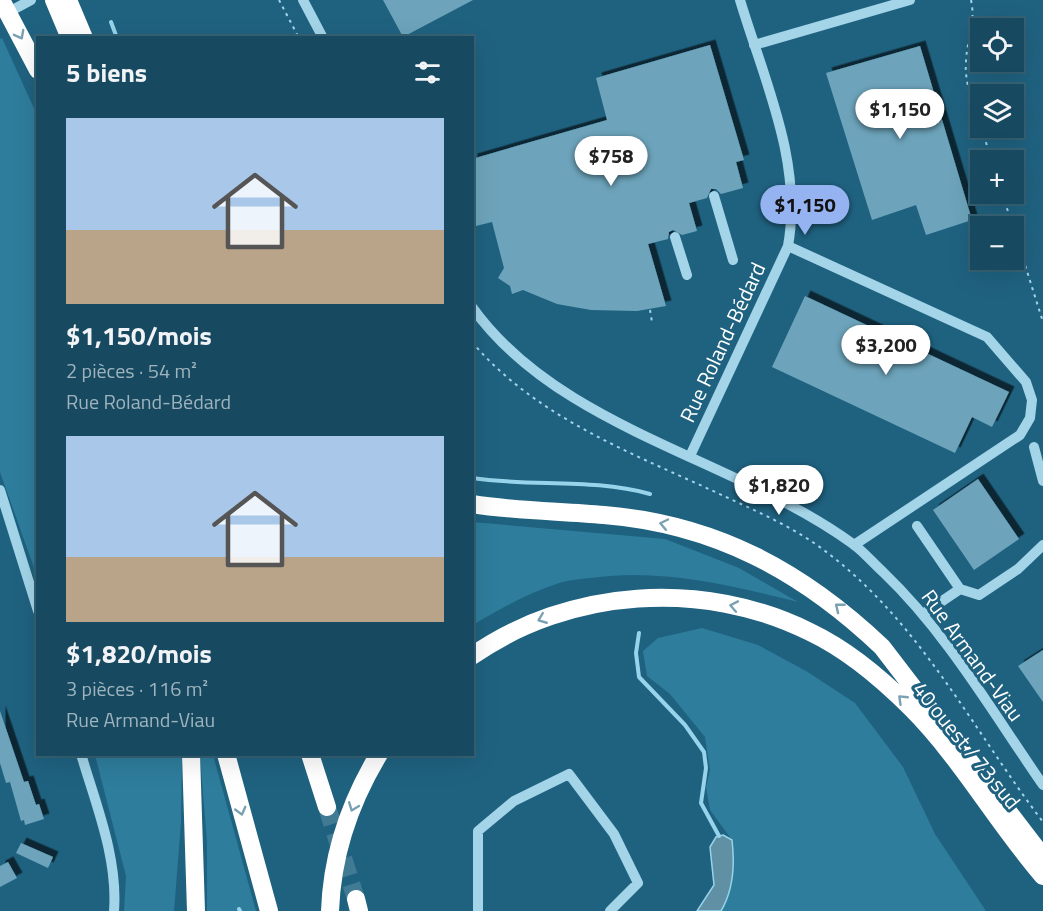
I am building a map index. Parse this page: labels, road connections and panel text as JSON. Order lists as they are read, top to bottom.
{
  "streets": {
    "highway": ["40 ouest / 73 sud"],
    "street": ["Rue Roland-Bédard", "Rue Armand-Viau"]
  },
  "crossings": [
    ["Rue Roland-Bédard", "Rue Armand-Viau"]
  ],
  "page": {
    "map_buttons": ["+", "−"],
    "heading": "5 biens",
    "price": [
      "$1,150",
      "$758",
      "$1,150",
      "$3,200",
      "$1,820"
    ],
    "list": [
      {
        "name": "$1,150/mois",
        "note": "2 pièces · 54 m² · Rue Roland-Bédard"
      },
      {
        "name": "$1,820/mois",
        "note": "3 pièces · 116 m² · Rue Armand-Viau"
      }
    ]
  }
}
